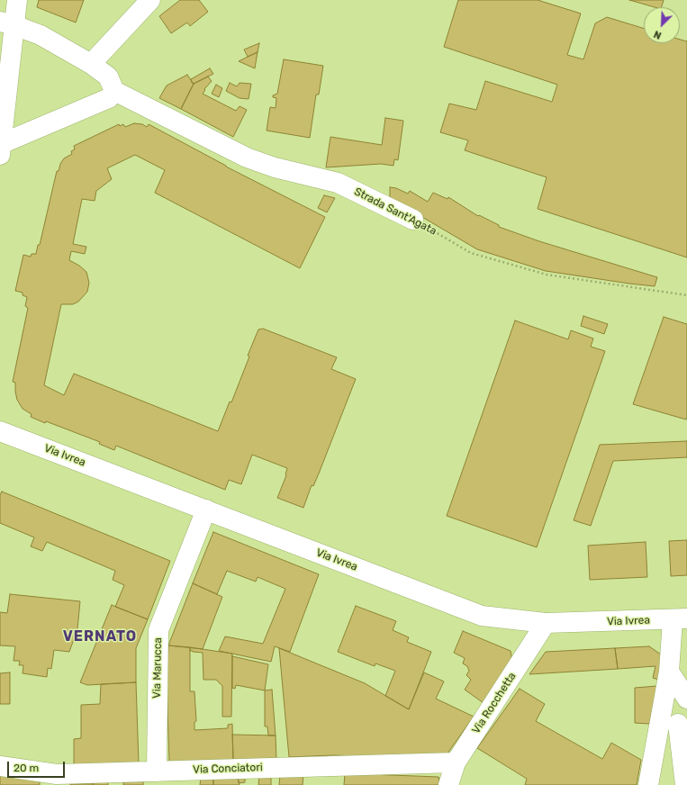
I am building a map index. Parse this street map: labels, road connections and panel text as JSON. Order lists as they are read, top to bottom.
{
  "streets": {
    "street": [
      "Strada Sant'Agata",
      "Via Ivrea",
      "Via Marucca",
      "Via Rocchetta",
      "Via Conciatori"
    ]
  },
  "crossings": [
    ["Via Ivrea", "Via Marucca"],
    ["Via Ivrea", "Via Rocchetta"],
    ["Via Marucca", "Via Conciatori"],
    ["Via Rocchetta", "Via Conciatori"]
  ],
  "districts": ["VERNATO"],
  "scale_bar": "20 m",
  "north": "bottom left"
}
